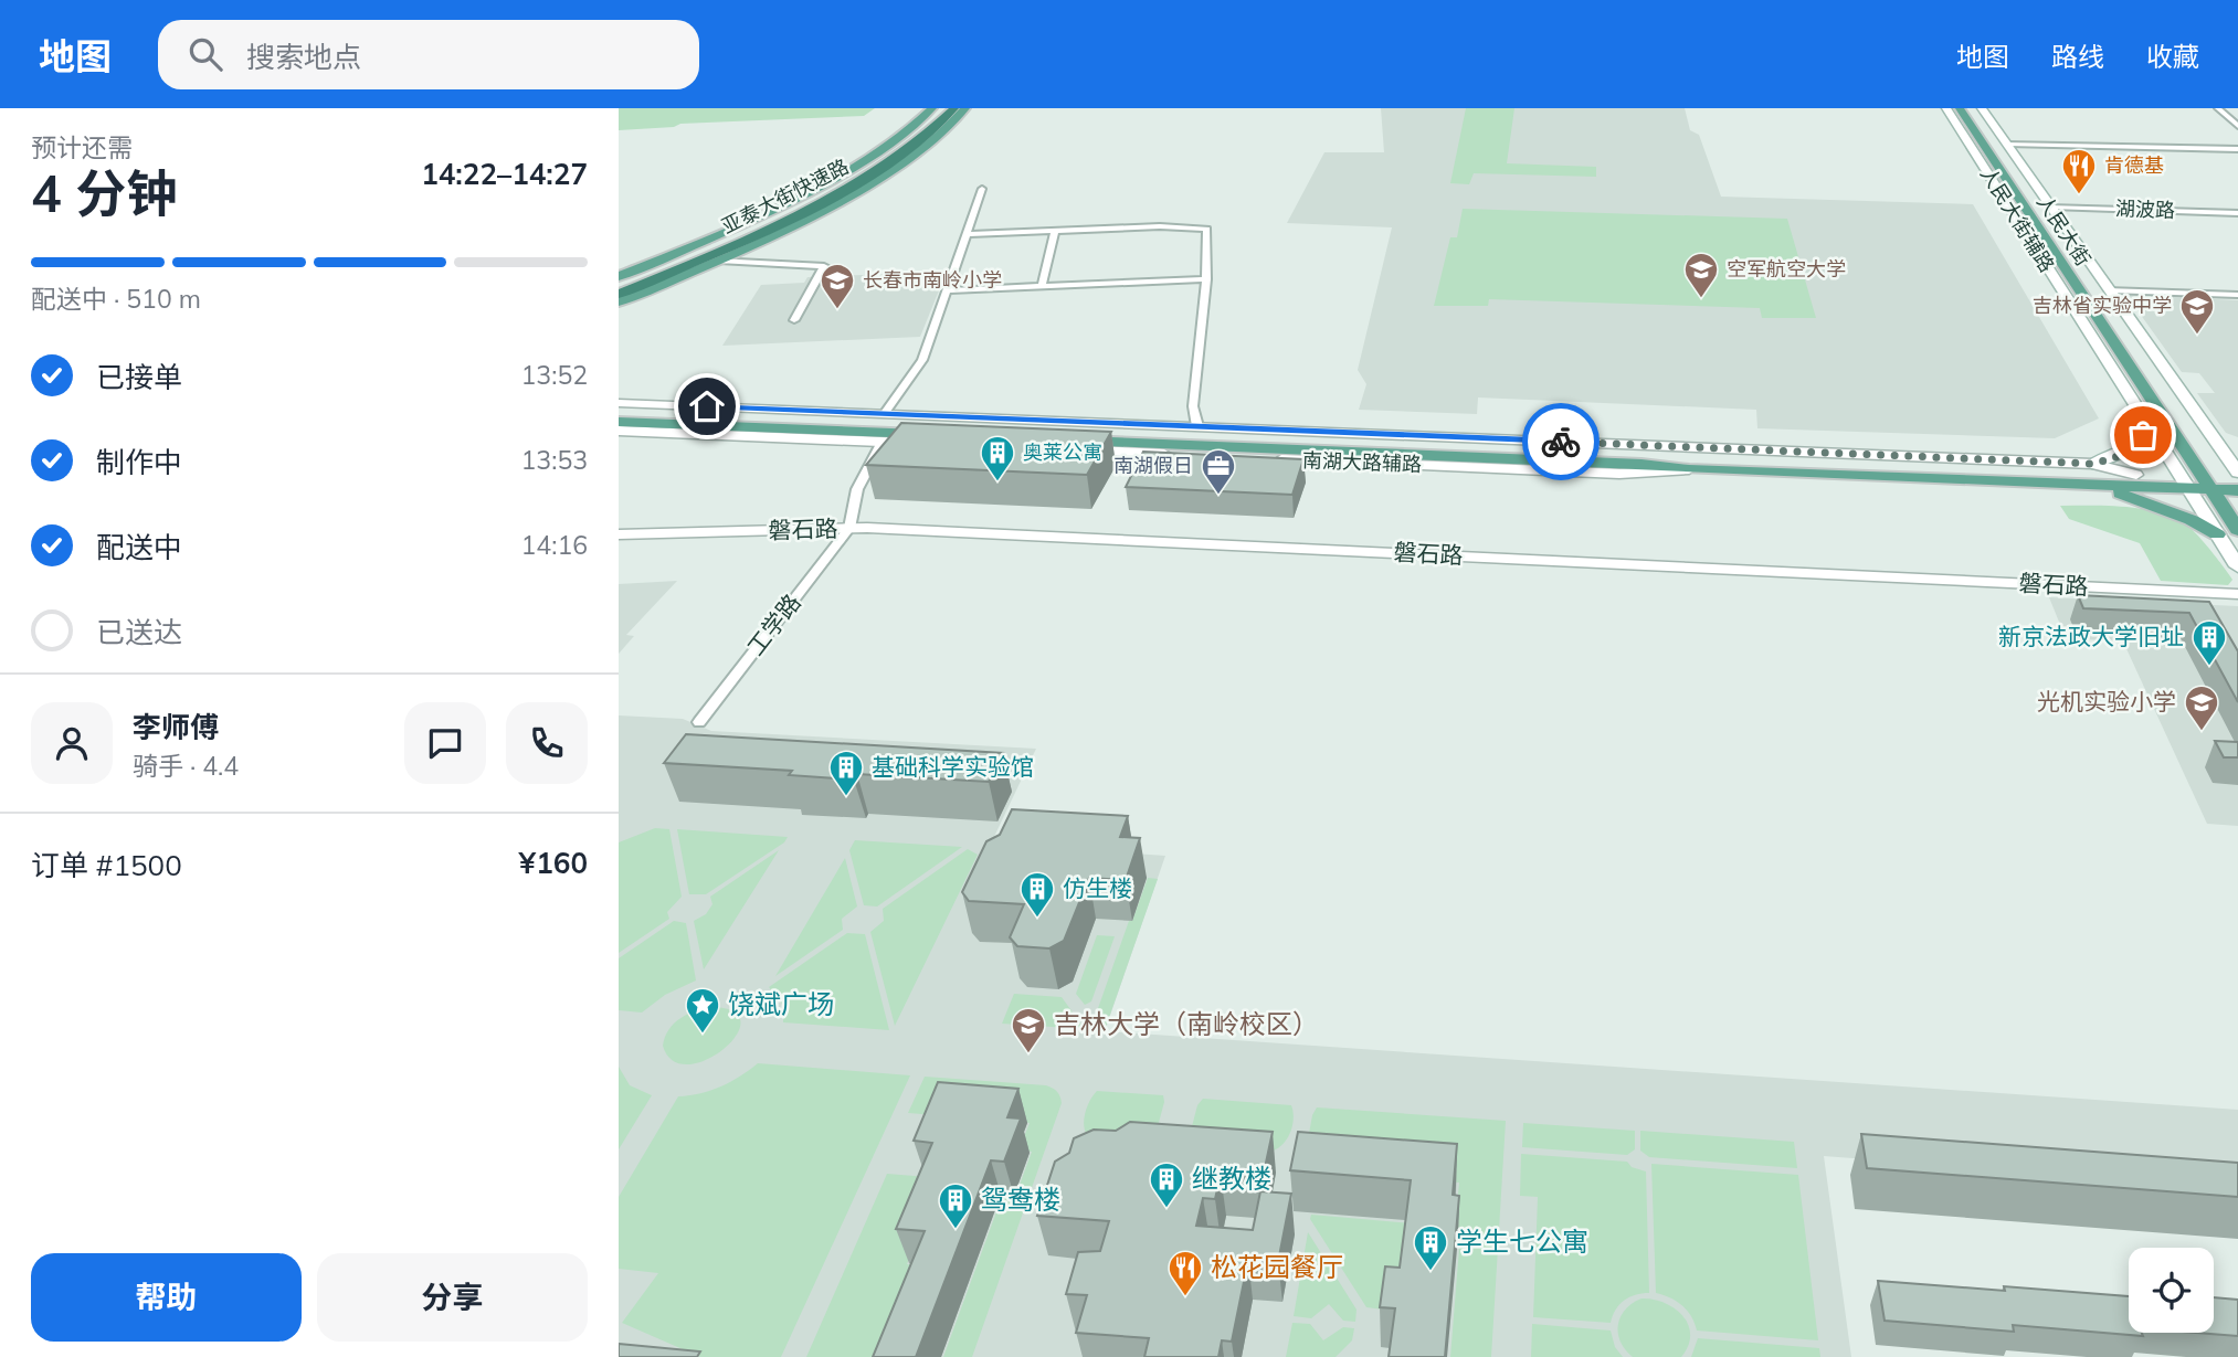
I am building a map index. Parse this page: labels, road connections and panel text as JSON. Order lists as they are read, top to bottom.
{
  "streets": {
    "highway": ["亚泰大街快速路"],
    "main road": ["人民大街辅路", "人民大街"],
    "street": [
      "湖波路",
      "南湖大路辅路",
      "磐石路",
      "工学路"
    ]
  },
  "crossings": [
    ["磐石路", "工学路"]
  ],
  "places": {
    "restaurant": ["肯德基", "松花园餐厅"],
    "school or university": [
      "空军航空大学",
      "长春市南岭小学",
      "吉林省实验中学",
      "光机实验小学",
      "吉林大学（南岭校区）"
    ],
    "building": [
      "奥莱公寓",
      "新京法政大学旧址",
      "基础科学实验馆",
      "仿生楼",
      "继教楼",
      "鸳鸯楼",
      "学生七公寓"
    ],
    "office": ["南湖假日"],
    "place": ["饶斌广场"]
  },
  "page": {
    "header": "地图",
    "search": "搜索地点",
    "nav": ["地图", "路线", "收藏"],
    "heading": ["4 分钟", "预计还需", "14:22–14:27"],
    "panel": [
      "李师傅",
      "骑手 · 4.4",
      "订单 #1500",
      "¥160"
    ],
    "bar": "配送中 · 510 m",
    "list": [
      ["已接单", "13:52"],
      ["制作中", "13:53"],
      ["配送中", "14:16"],
      "已送达"
    ],
    "buttons": ["帮助", "分享"]
  }
}
